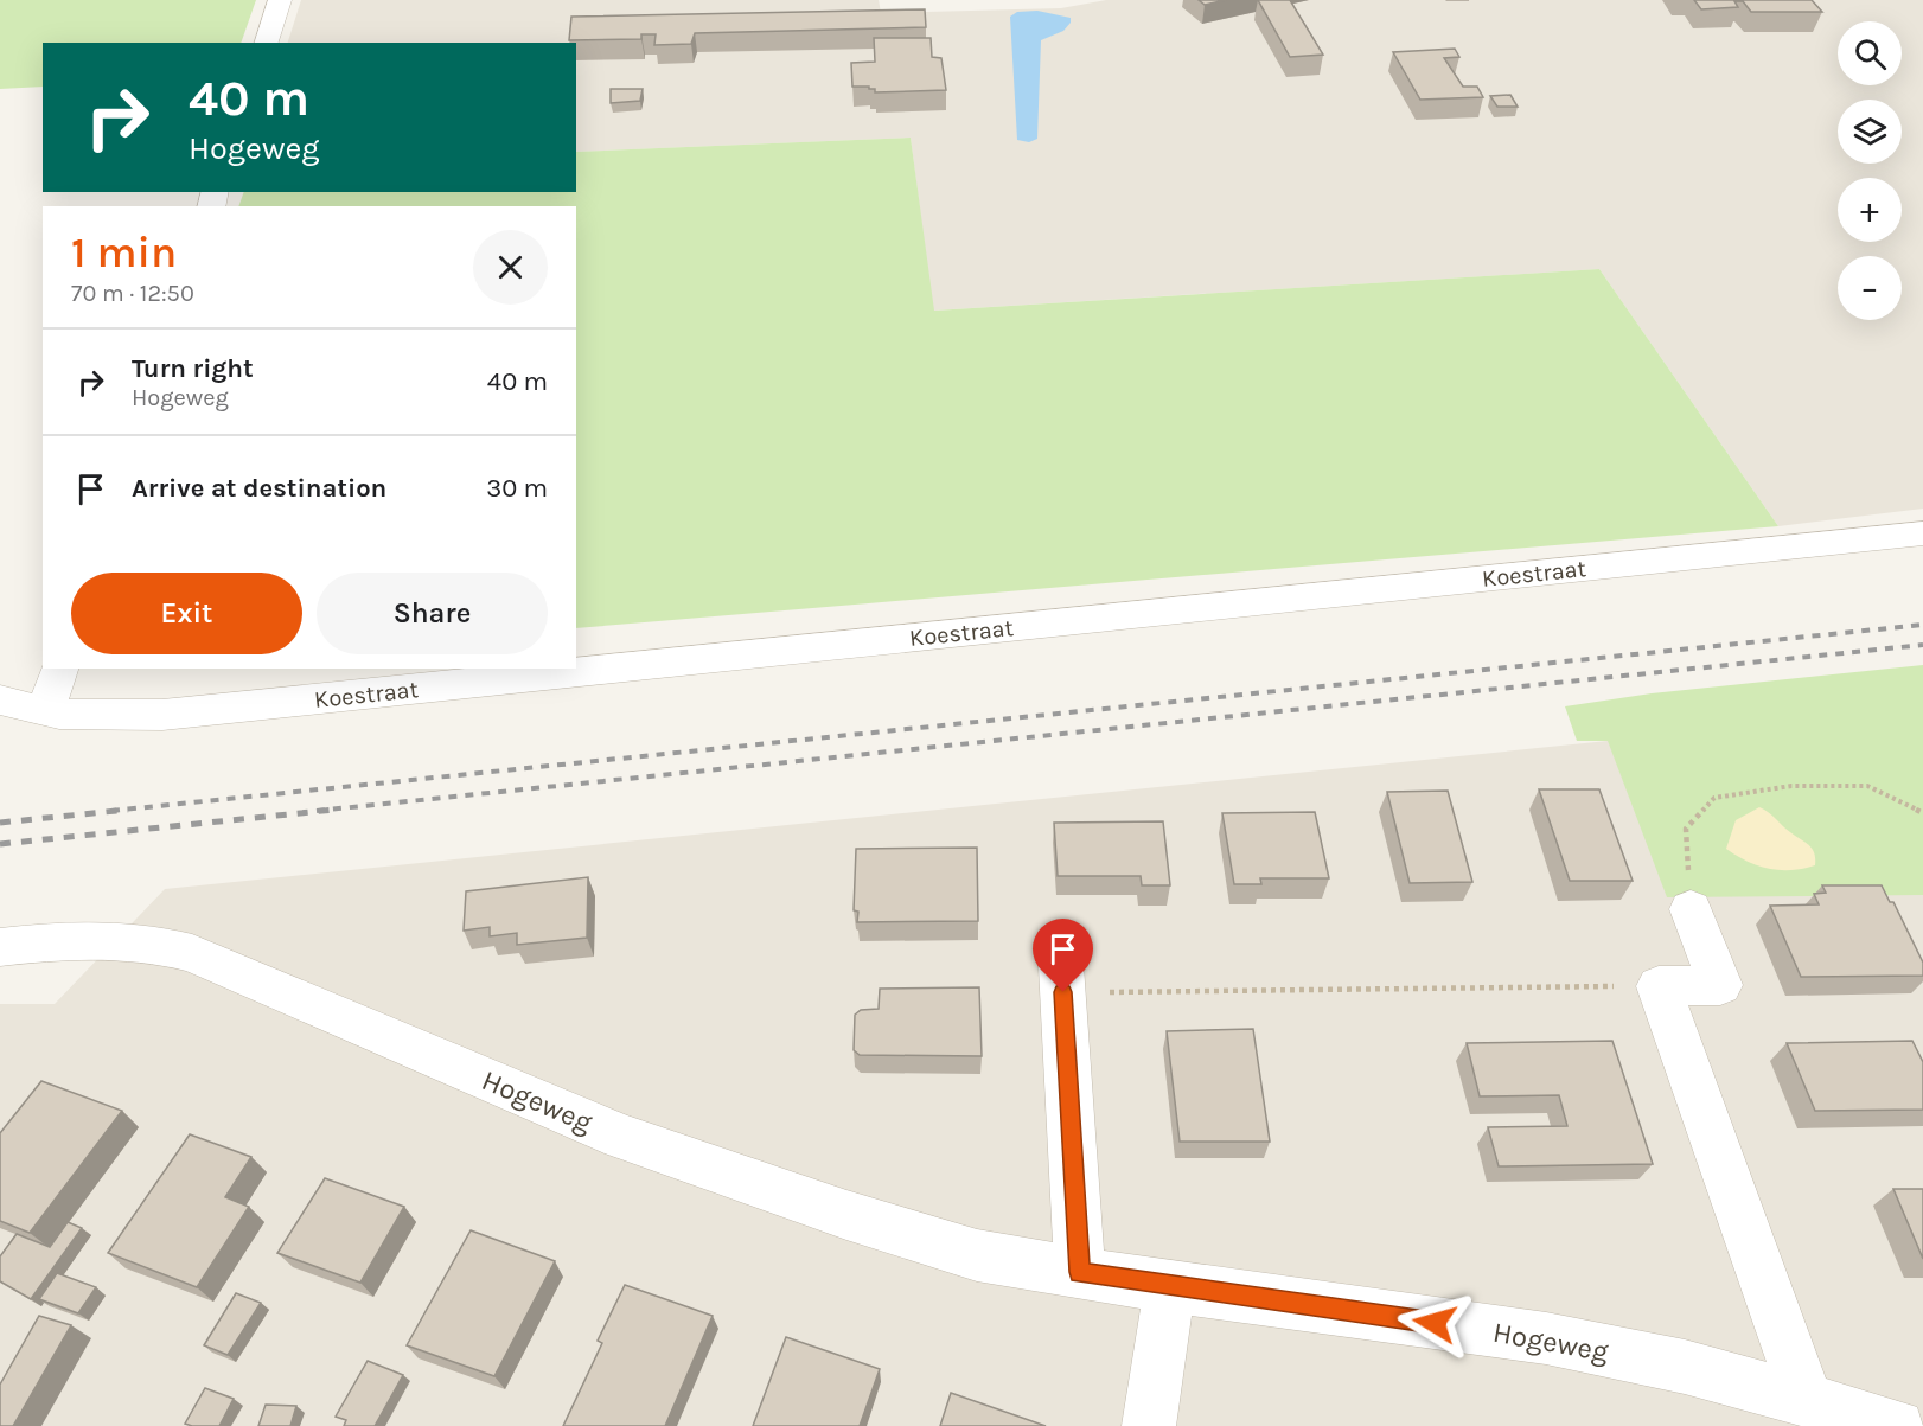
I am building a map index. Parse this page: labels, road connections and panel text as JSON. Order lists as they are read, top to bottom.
{
  "streets": {
    "street": ["Koestraat", "Hogeweg"]
  },
  "page": {
    "map_buttons": ["+", "−"],
    "turn": ["40 m", "Hogeweg"],
    "heading": ["1 min", "70 m · 12:50"],
    "list": [
      {
        "name": "Turn right",
        "note": "Hogeweg",
        "value": "40 m"
      },
      {
        "name": "Arrive at destination",
        "value": "30 m"
      }
    ],
    "buttons": ["Exit", "Share"]
  }
}
